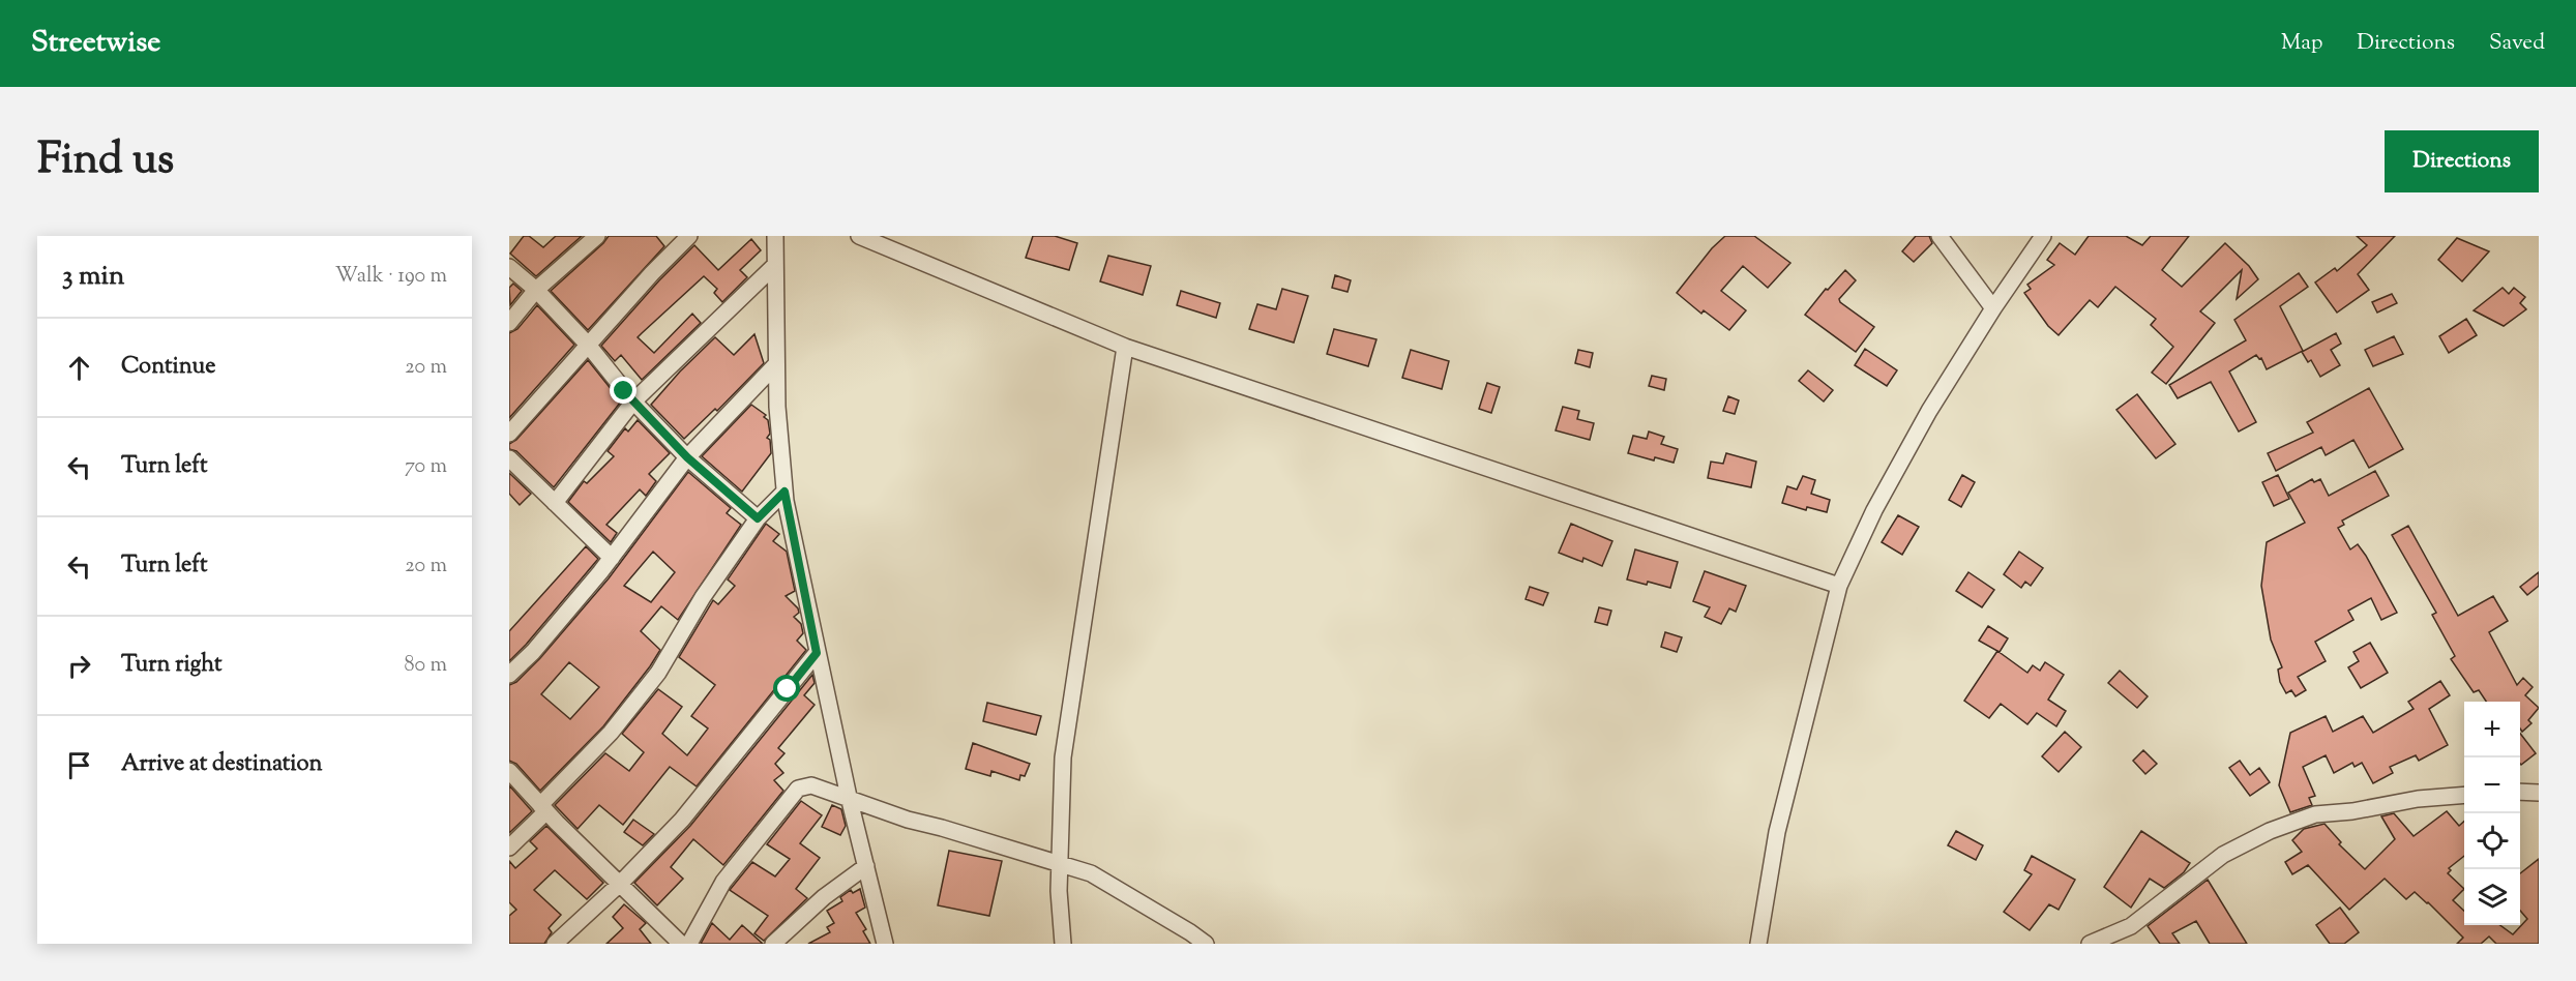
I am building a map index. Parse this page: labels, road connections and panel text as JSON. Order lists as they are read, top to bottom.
{
  "page": {
    "header": "Streetwise",
    "nav": ["Map", "Directions", "Saved"],
    "title": "Find us",
    "buttons": "Directions",
    "heading": ["3 min", "Walk · 190 m"],
    "list": [
      ["Continue", "20 m"],
      ["Turn left", "70 m"],
      ["Turn left", "20 m"],
      ["Turn right", "80 m"],
      "Arrive at destination"
    ],
    "map_buttons": ["+", "−"]
  }
}
